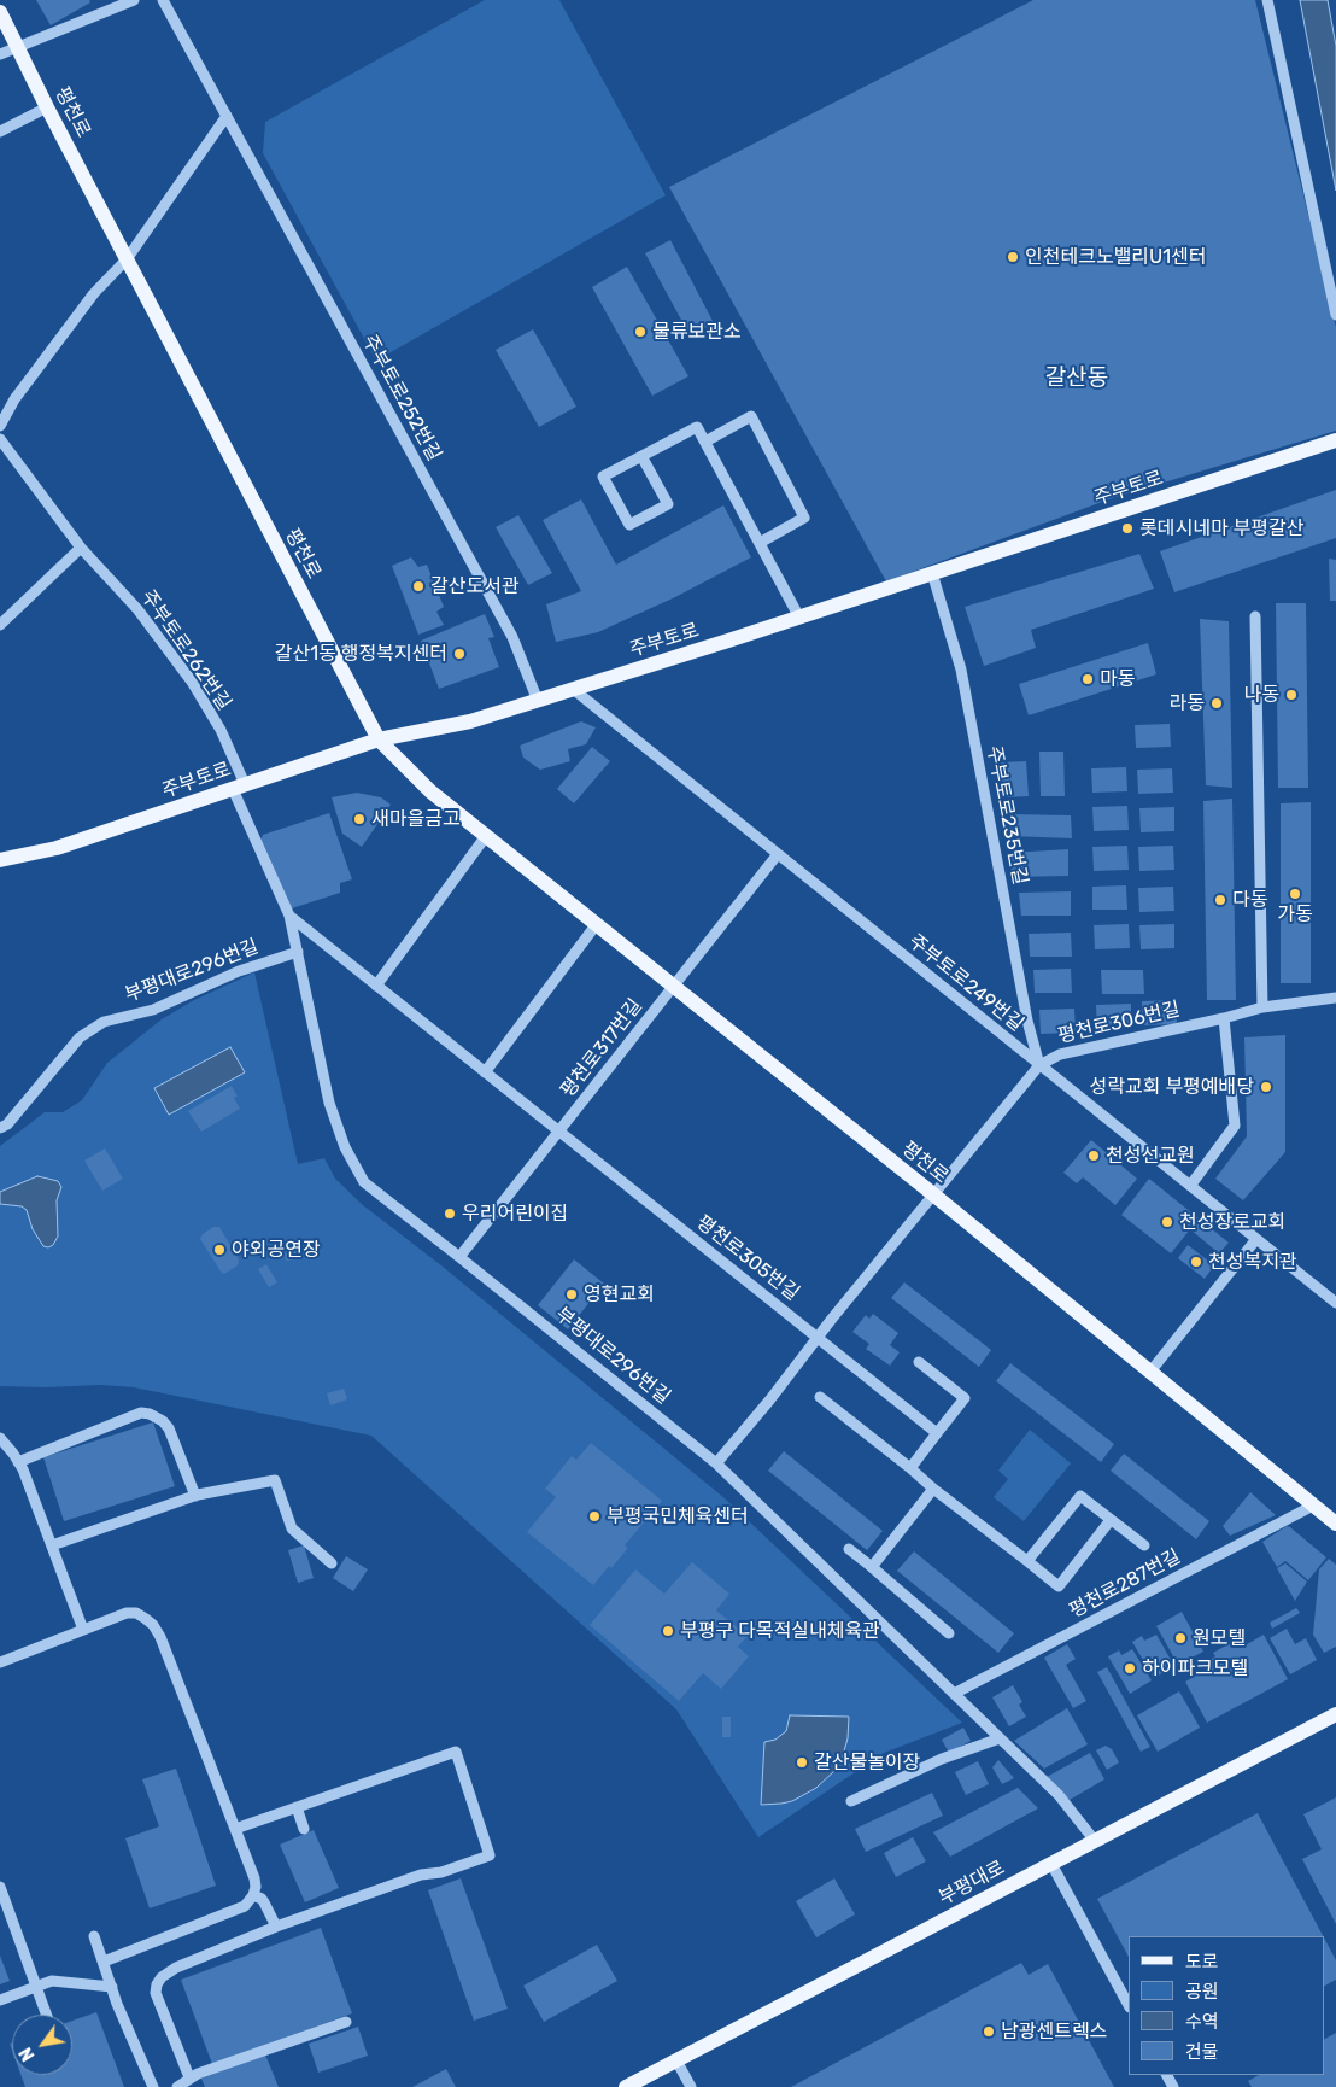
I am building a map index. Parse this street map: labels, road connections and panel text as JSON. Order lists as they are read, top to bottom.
{
  "streets": {
    "main road": ["평천로", "주부토로", "부평대로"],
    "street": [
      "주부토로252번길",
      "주부토로262번길",
      "주부토로235번길",
      "부평대로296번길",
      "주부토로249번길",
      "평천로306번길",
      "평천로317번길",
      "평천로305번길",
      "평천로287번길"
    ]
  },
  "crossings": [
    ["평천로", "주부토로"],
    ["평천로", "평천로306번길"],
    ["평천로", "평천로317번길"],
    ["평천로", "평천로287번길"],
    ["주부토로252번길", "주부토로"],
    ["주부토로", "주부토로262번길"],
    ["주부토로", "주부토로235번길"],
    ["주부토로", "부평대로296번길"],
    ["주부토로", "주부토로249번길"],
    ["주부토로262번길", "부평대로296번길"],
    ["주부토로235번길", "주부토로249번길"],
    ["주부토로235번길", "평천로306번길"],
    ["부평대로296번길", "평천로317번길"],
    ["부평대로296번길", "평천로287번길"],
    ["부평대로296번길", "부평대로"],
    ["주부토로249번길", "평천로306번길"],
    ["평천로317번길", "평천로305번길"]
  ],
  "districts": ["갈산동"],
  "places": [
    "인천테크노밸리U1센터",
    "물류보관소",
    "롯데시네마 부평갈산",
    "갈산도서관",
    "갈산1동 행정복지센터",
    "마동",
    "나동",
    "라동",
    "새마을금고",
    "가동",
    "다동",
    "성락교회 부평예배당",
    "천성선교원",
    "우리어린이집",
    "천성장로교회",
    "야외공연장",
    "천성복지관",
    "영현교회",
    "부평국민체육센터",
    "부평구 다목적실내체육관",
    "원모텔",
    "하이파크모텔",
    "갈산물놀이장",
    "남광센트렉스"
  ],
  "legend": [
    "도로",
    "공원",
    "수역",
    "건물"
  ],
  "north": "bottom left"
}
